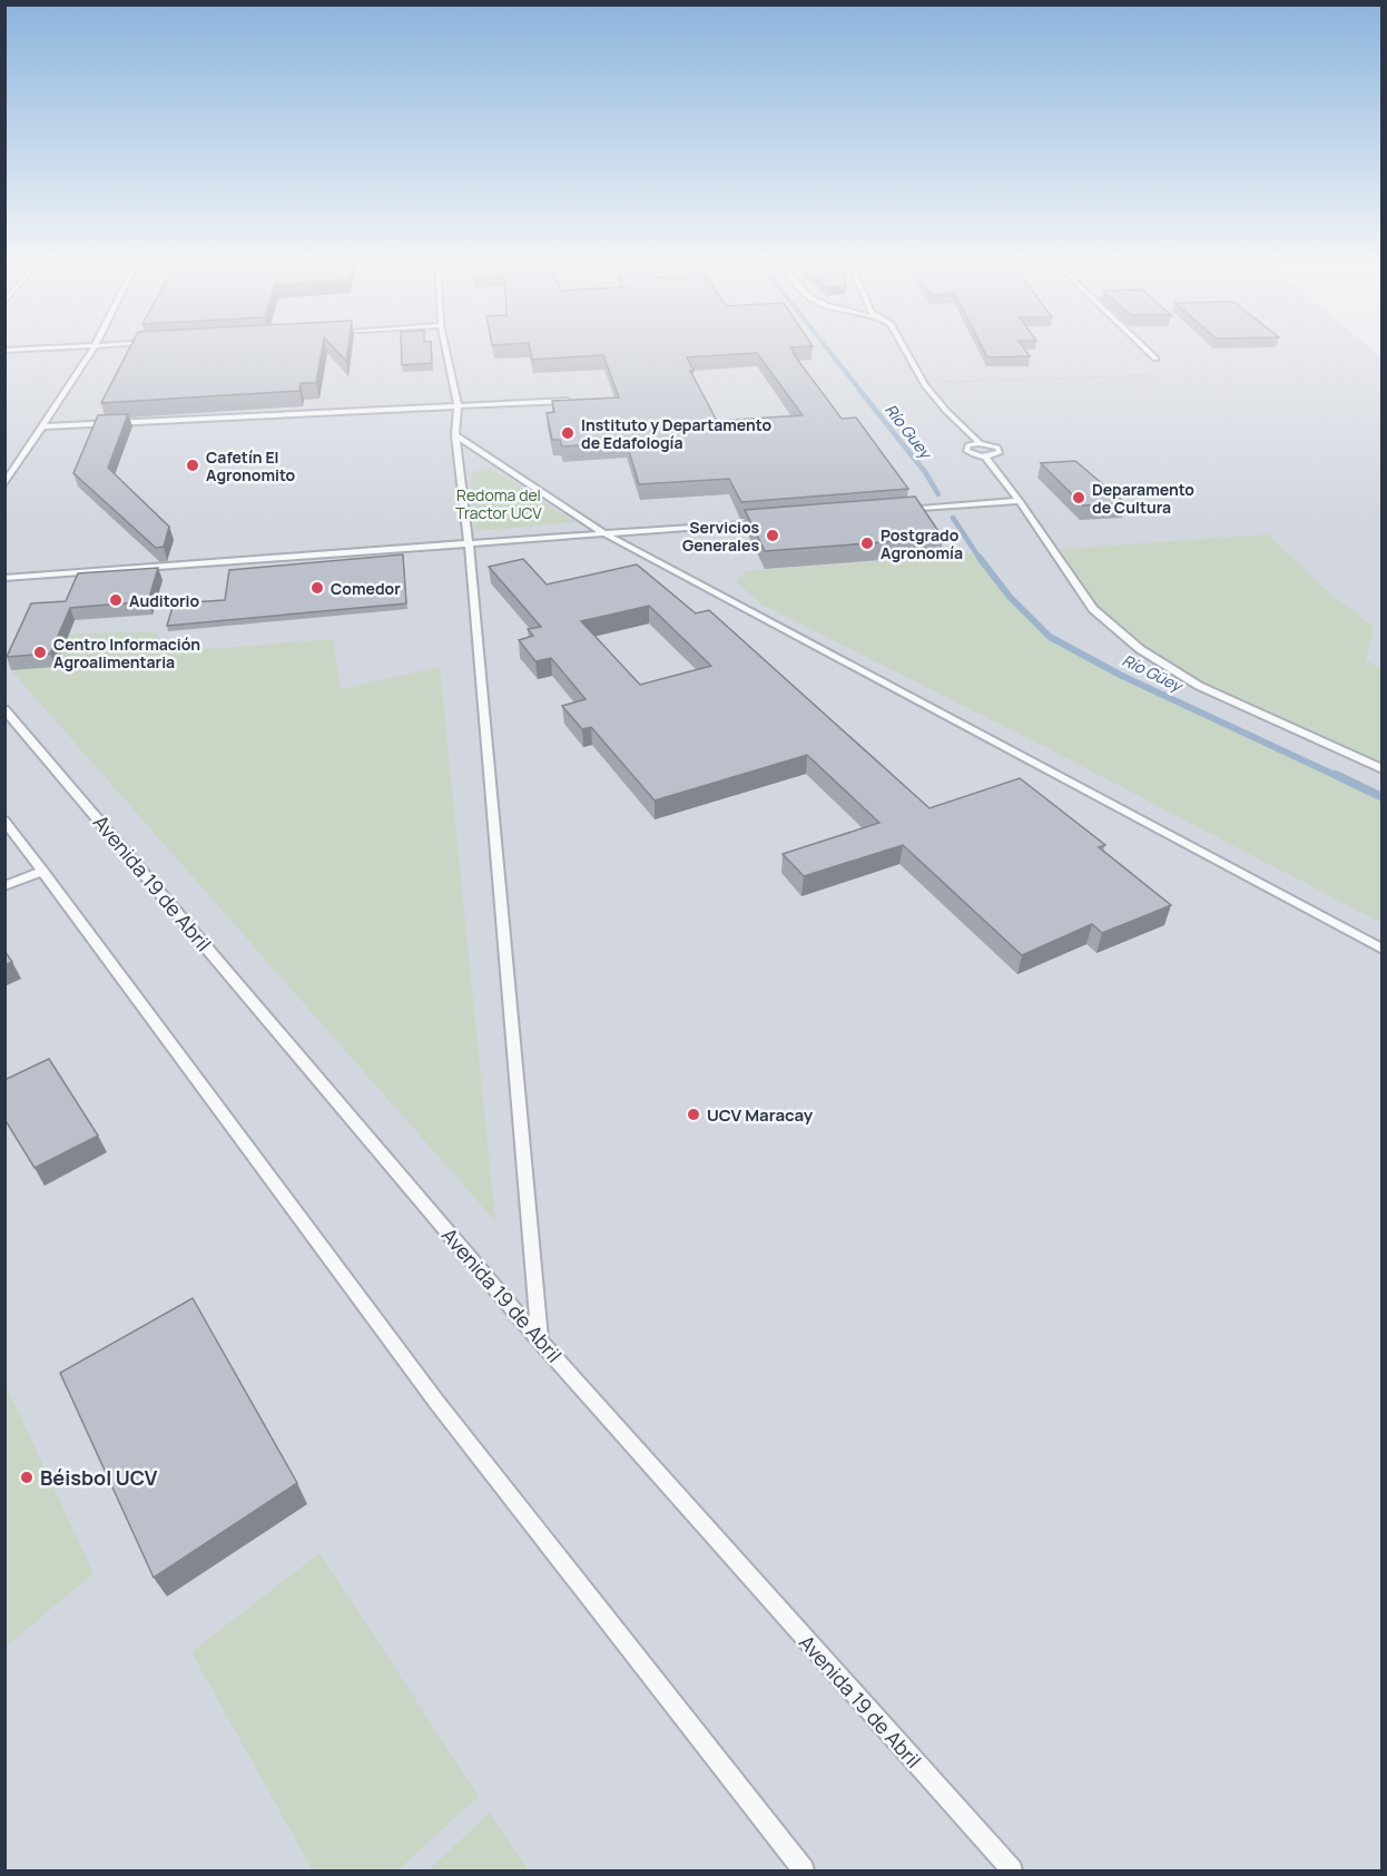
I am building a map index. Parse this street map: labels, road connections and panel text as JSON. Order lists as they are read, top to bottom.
{
  "streets": {
    "lane": ["Avenida 19 de Abril"]
  },
  "water": ["Río Guey", "Río Güey"],
  "parks": ["Redoma del Tractor UCV"],
  "places": [
    "Instituto y Departamento de Edafología",
    "Cafetín El Agronomito",
    "Deparamento de Cultura",
    "Servicios Generales",
    "Postgrado Agronomía",
    "Comedor",
    "Auditorio",
    "Centro Información Agroalimentaria",
    "UCV Maracay",
    "Béisbol UCV"
  ]
}
